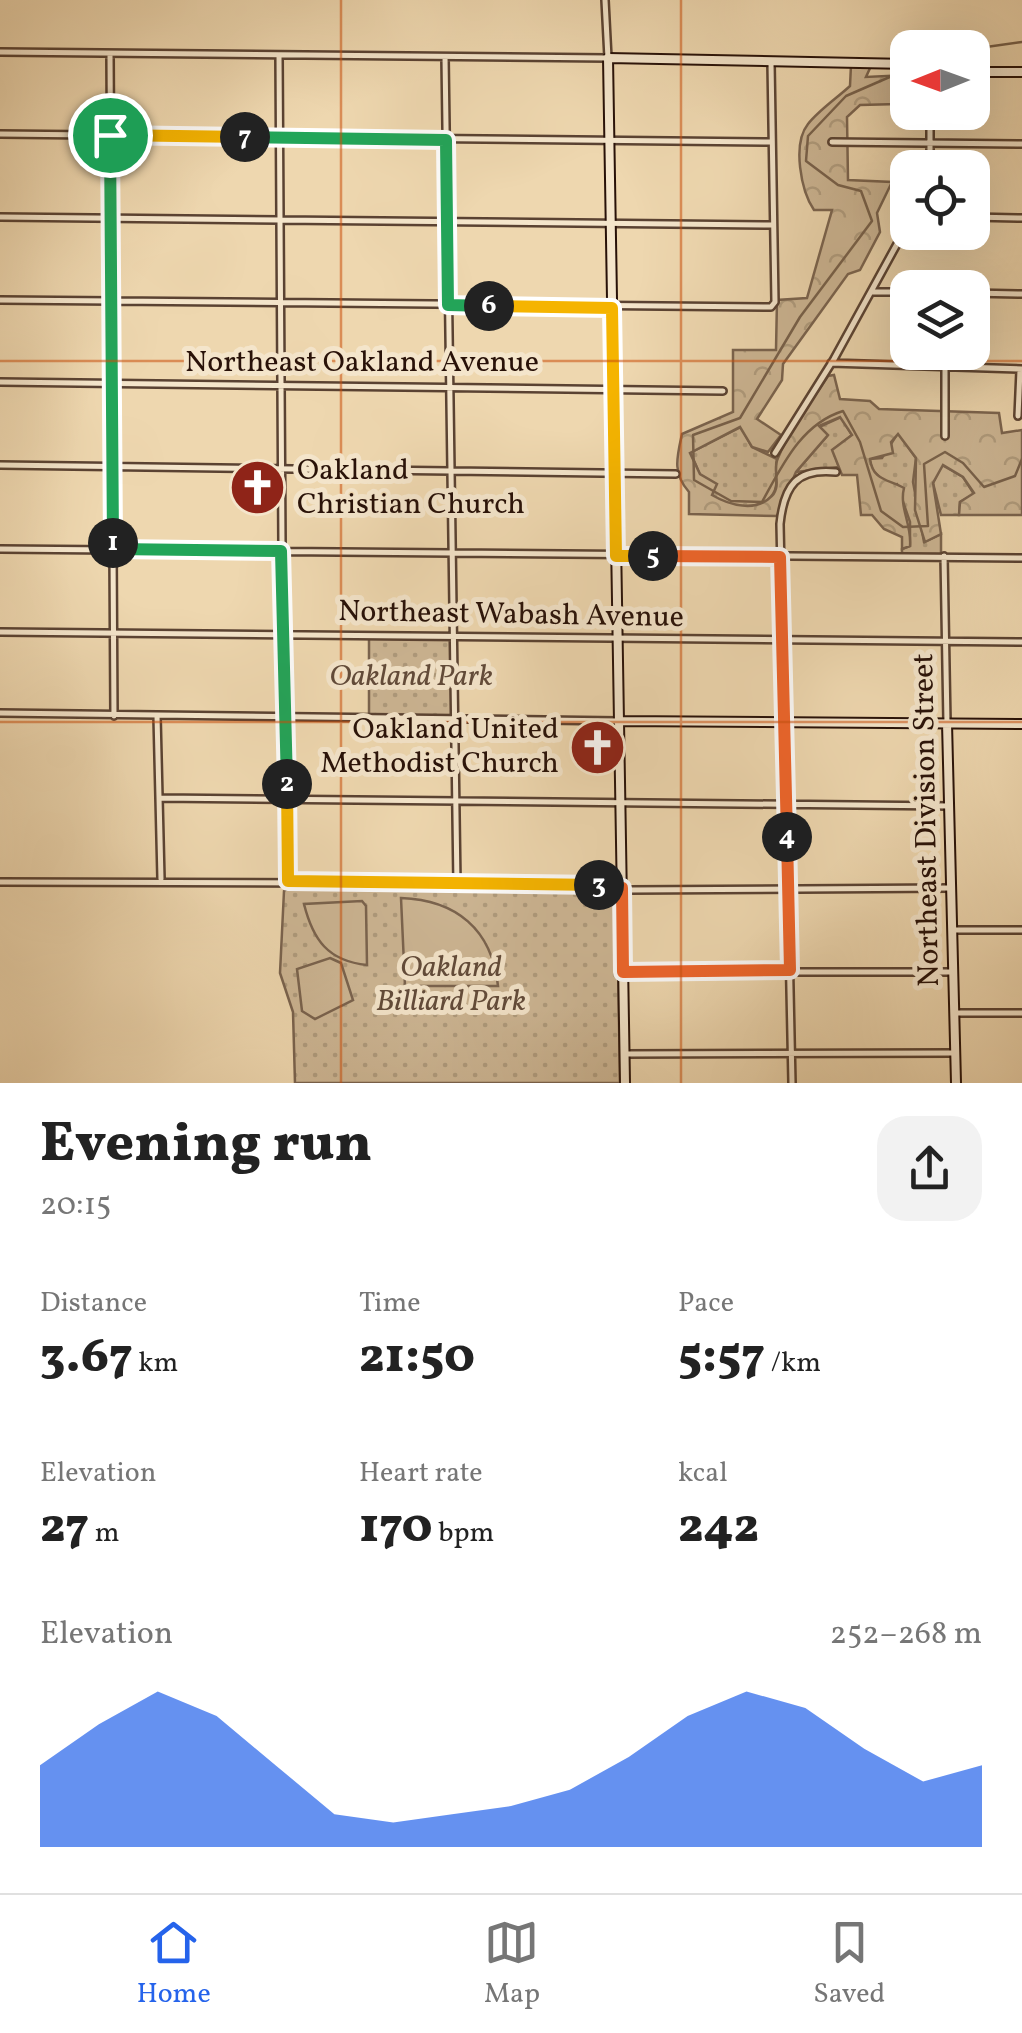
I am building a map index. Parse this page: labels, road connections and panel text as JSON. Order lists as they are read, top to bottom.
{
  "streets": {
    "main road": ["Northeast Division Street"],
    "street": ["Northeast Oakland Avenue", "Northeast Wabash Avenue"]
  },
  "crossings": [
    ["Northeast Wabash Avenue", "Northeast Division Street"]
  ],
  "parks": ["Oakland Park", "Oakland Billiard Park"],
  "places": {
    "church": ["Oakland Christian Church", "Oakland United Methodist Church"]
  },
  "north": "left",
  "page": {
    "pins": [
      "7",
      "6",
      "1",
      "5",
      "2",
      "4",
      "3"
    ],
    "heading": ["Evening run", "20:15"],
    "stats": [
      ["Distance", "3.67 km"],
      ["Time", "21:50"],
      ["Pace", "5:57 /km"],
      ["Elevation", "27 m"],
      ["Heart rate", "170 bpm"],
      ["kcal", "242"]
    ],
    "chart": ["Elevation", "252–268 m"],
    "tabs": ["Home", "Map", "Saved"]
  }
}
